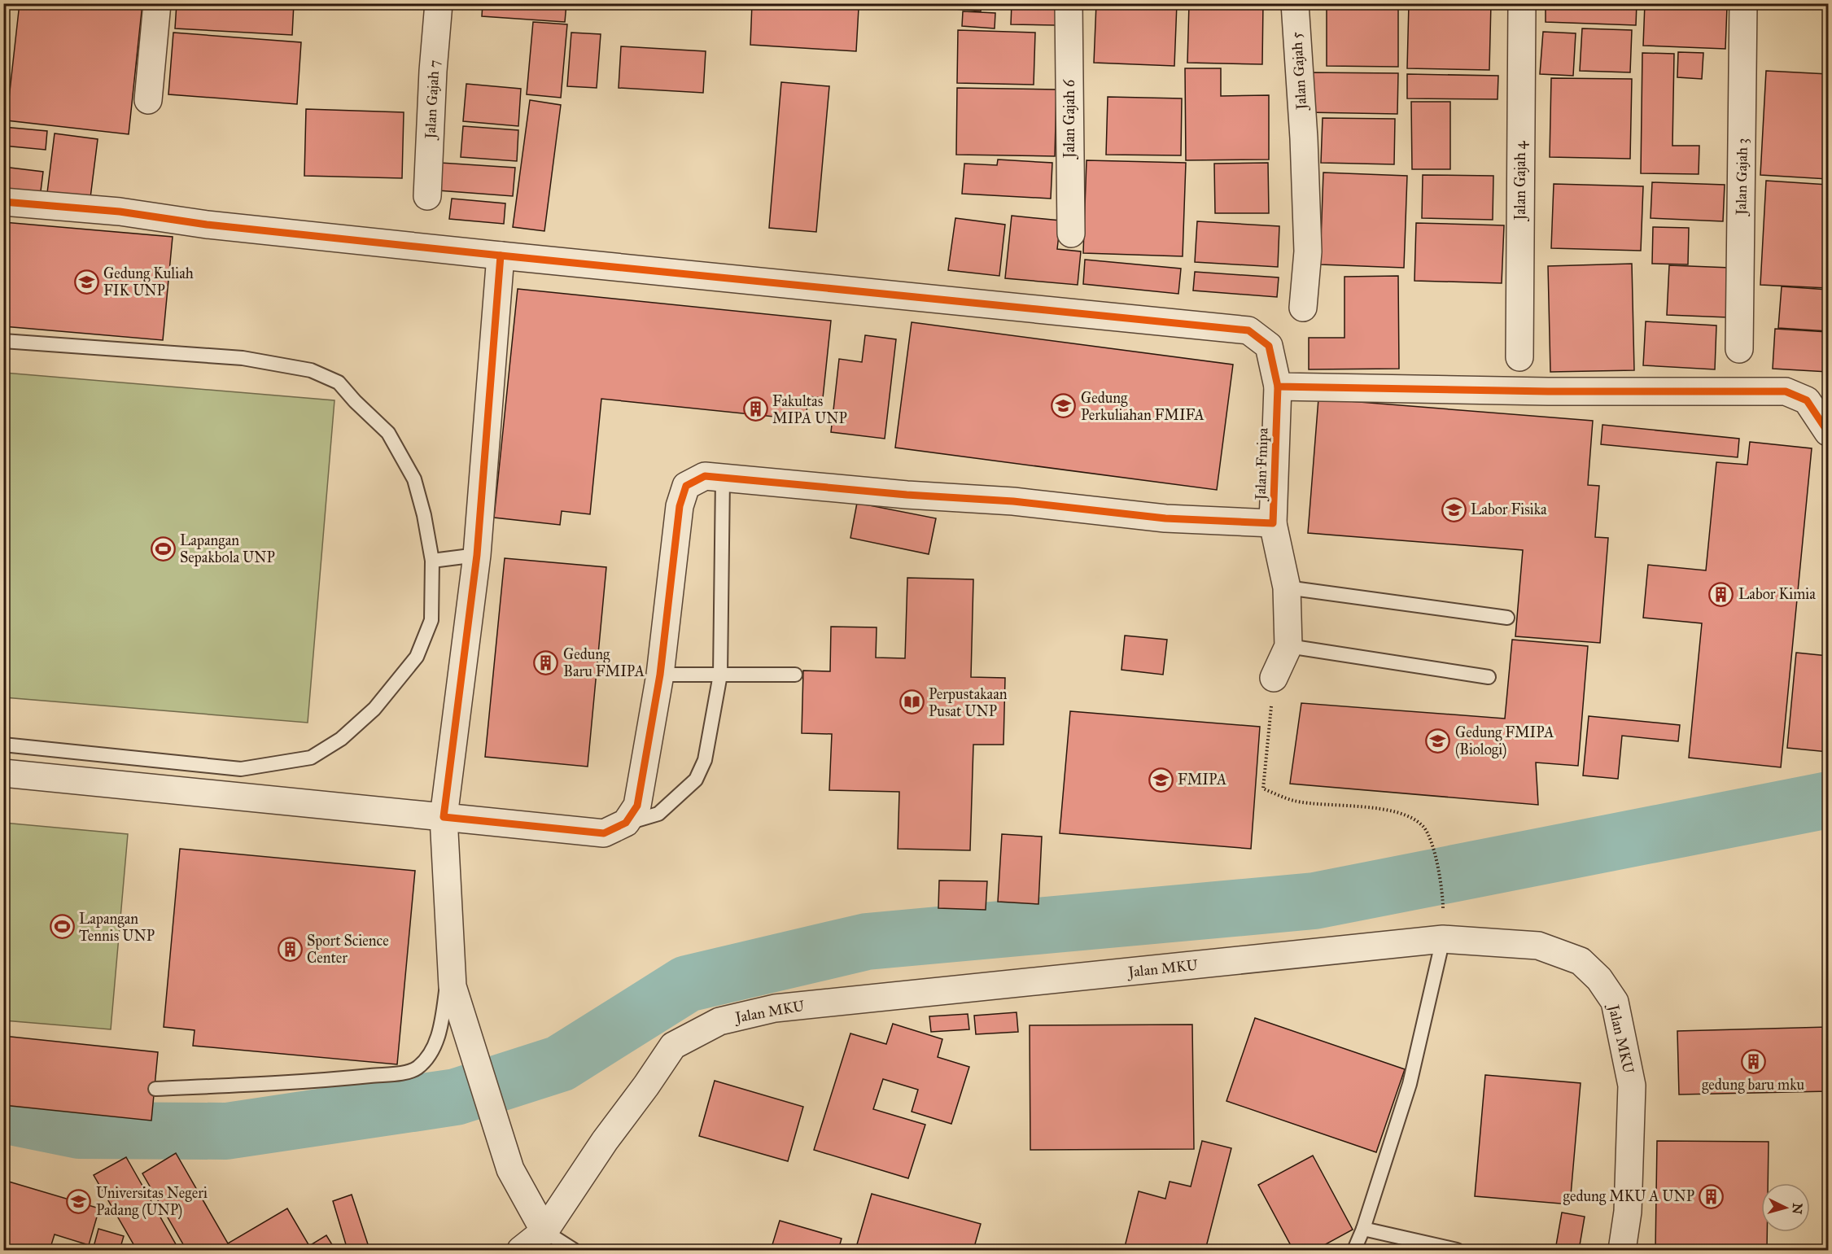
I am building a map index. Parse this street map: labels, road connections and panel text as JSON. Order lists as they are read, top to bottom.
{
  "streets": {
    "street": [
      "Jalan Gajah 5",
      "Jalan Gajah 7",
      "Jalan Gajah 6",
      "Jalan Gajah 3",
      "Jalan Gajah 4",
      "Jalan Fmipa",
      "Jalan MKU"
    ]
  },
  "places": {
    "school or university": [
      "Gedung Kuliah FIK UNP",
      "Gedung Perkuliahan FMIFA",
      "Labor Fisika",
      "Gedung FMIPA (Biologi)",
      "FMIPA",
      "Universitas Negeri Padang (UNP)"
    ],
    "building": [
      "Fakultas MIPA UNP",
      "Labor Kimia",
      "Gedung Baru FMIPA",
      "Sport Science Center",
      "gedung baru mku",
      "gedung MKU A UNP"
    ],
    "sports": ["Lapangan Sepakbola UNP", "Lapangan Tennis UNP"],
    "library": ["Perpustakaan Pusat UNP"]
  },
  "north": "right"
}
